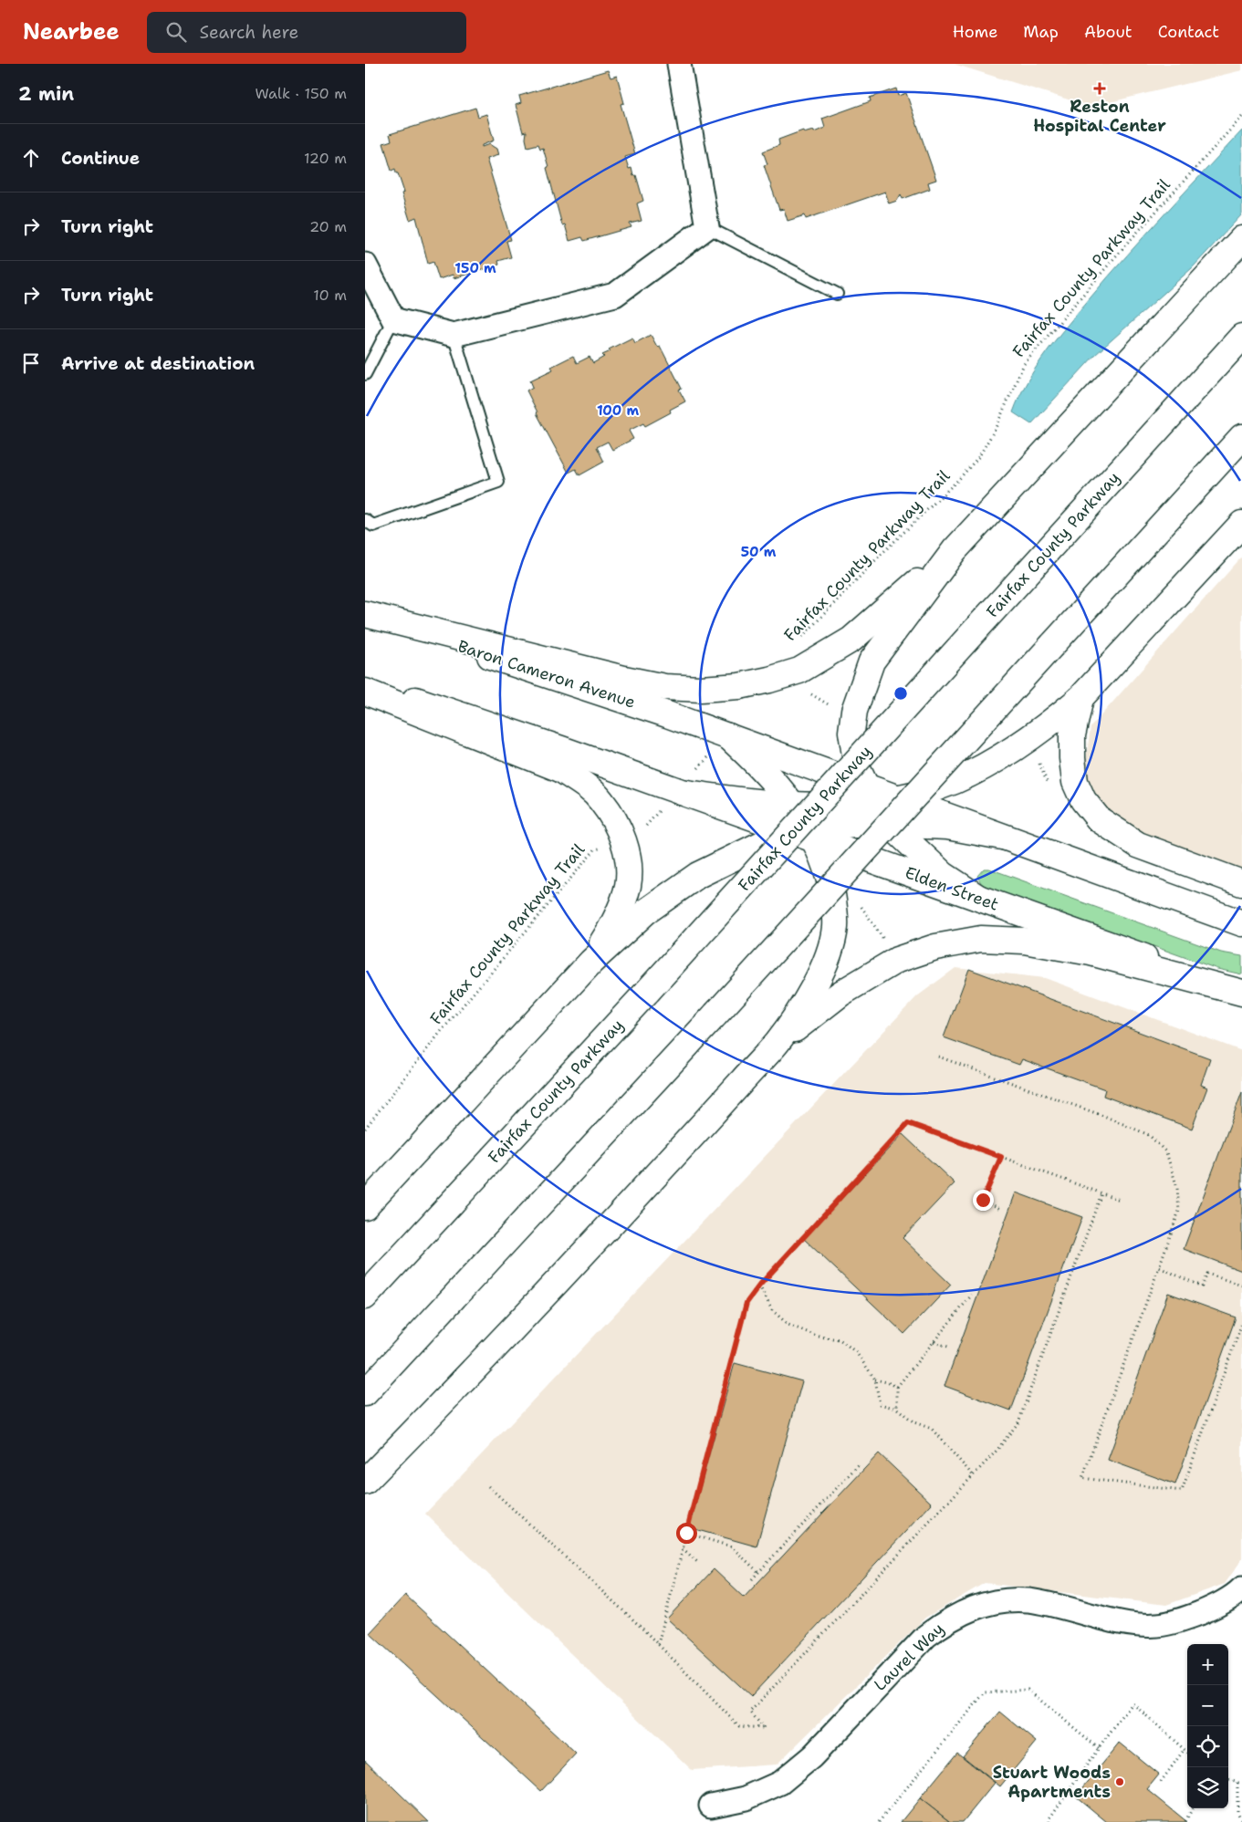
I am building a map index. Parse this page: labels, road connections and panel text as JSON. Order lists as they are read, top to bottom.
{
  "streets": {
    "main road": ["Fairfax County Parkway", "Baron Cameron Avenue", "Elden Street"],
    "street": ["Laurel Way"],
    "path": ["Fairfax County Parkway Trail"]
  },
  "crossings": [
    ["Fairfax County Parkway Trail", "Baron Cameron Avenue"],
    ["Fairfax County Parkway Trail", "Elden Street"]
  ],
  "places": {
    "health": ["Reston Hospital Center"],
    "other": ["Stuart Woods Apartments"]
  },
  "page": {
    "header": "Nearbee",
    "search": "Search here",
    "nav": [
      "Home",
      "Map",
      "About",
      "Contact"
    ],
    "heading": ["2 min", "Walk · 150 m"],
    "list": [
      ["Continue", "120 m"],
      ["Turn right", "20 m"],
      ["Turn right", "10 m"],
      "Arrive at destination"
    ],
    "map_buttons": ["+", "−"]
  },
  "rings": ["150 m", "100 m", "50 m"]
}
